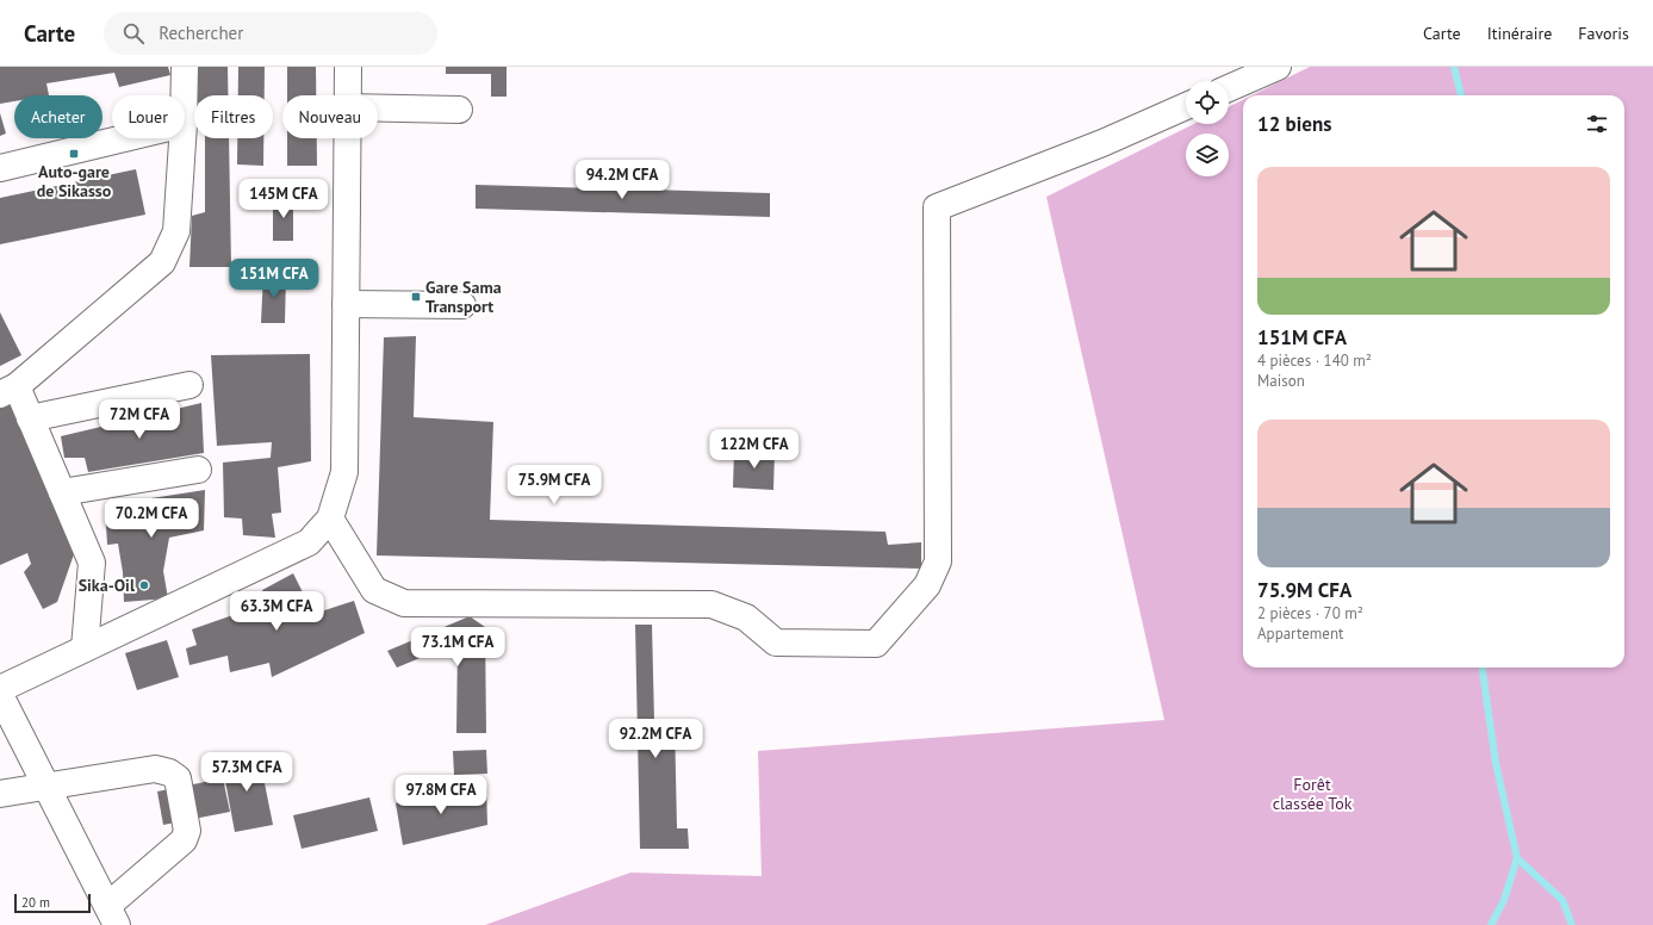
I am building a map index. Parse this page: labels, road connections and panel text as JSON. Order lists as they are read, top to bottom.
{
  "parks": ["Forêt classée Tok"],
  "places": {
    "transit": ["Auto-gare de Sikasso", "Gare Sama Transport"],
    "other": ["Sika-Oil"]
  },
  "scale_bar": "20 m",
  "page": {
    "header": "Carte",
    "search": "Rechercher",
    "nav": ["Carte", "Itinéraire", "Favoris"],
    "chip": [
      "Acheter",
      "Louer",
      "Filtres",
      "Nouveau"
    ],
    "heading": "12 biens",
    "list": [
      {
        "name": "151M CFA",
        "note": "4 pièces · 140 m² · Maison"
      },
      {
        "name": "75.9M CFA",
        "note": "2 pièces · 70 m² · Appartement"
      }
    ],
    "price": [
      "94.2M CFA",
      "145M CFA",
      "151M CFA",
      "72M CFA",
      "122M CFA",
      "75.9M CFA",
      "70.2M CFA",
      "63.3M CFA",
      "73.1M CFA",
      "92.2M CFA",
      "57.3M CFA",
      "97.8M CFA"
    ],
    "scale": "20 m"
  }
}
